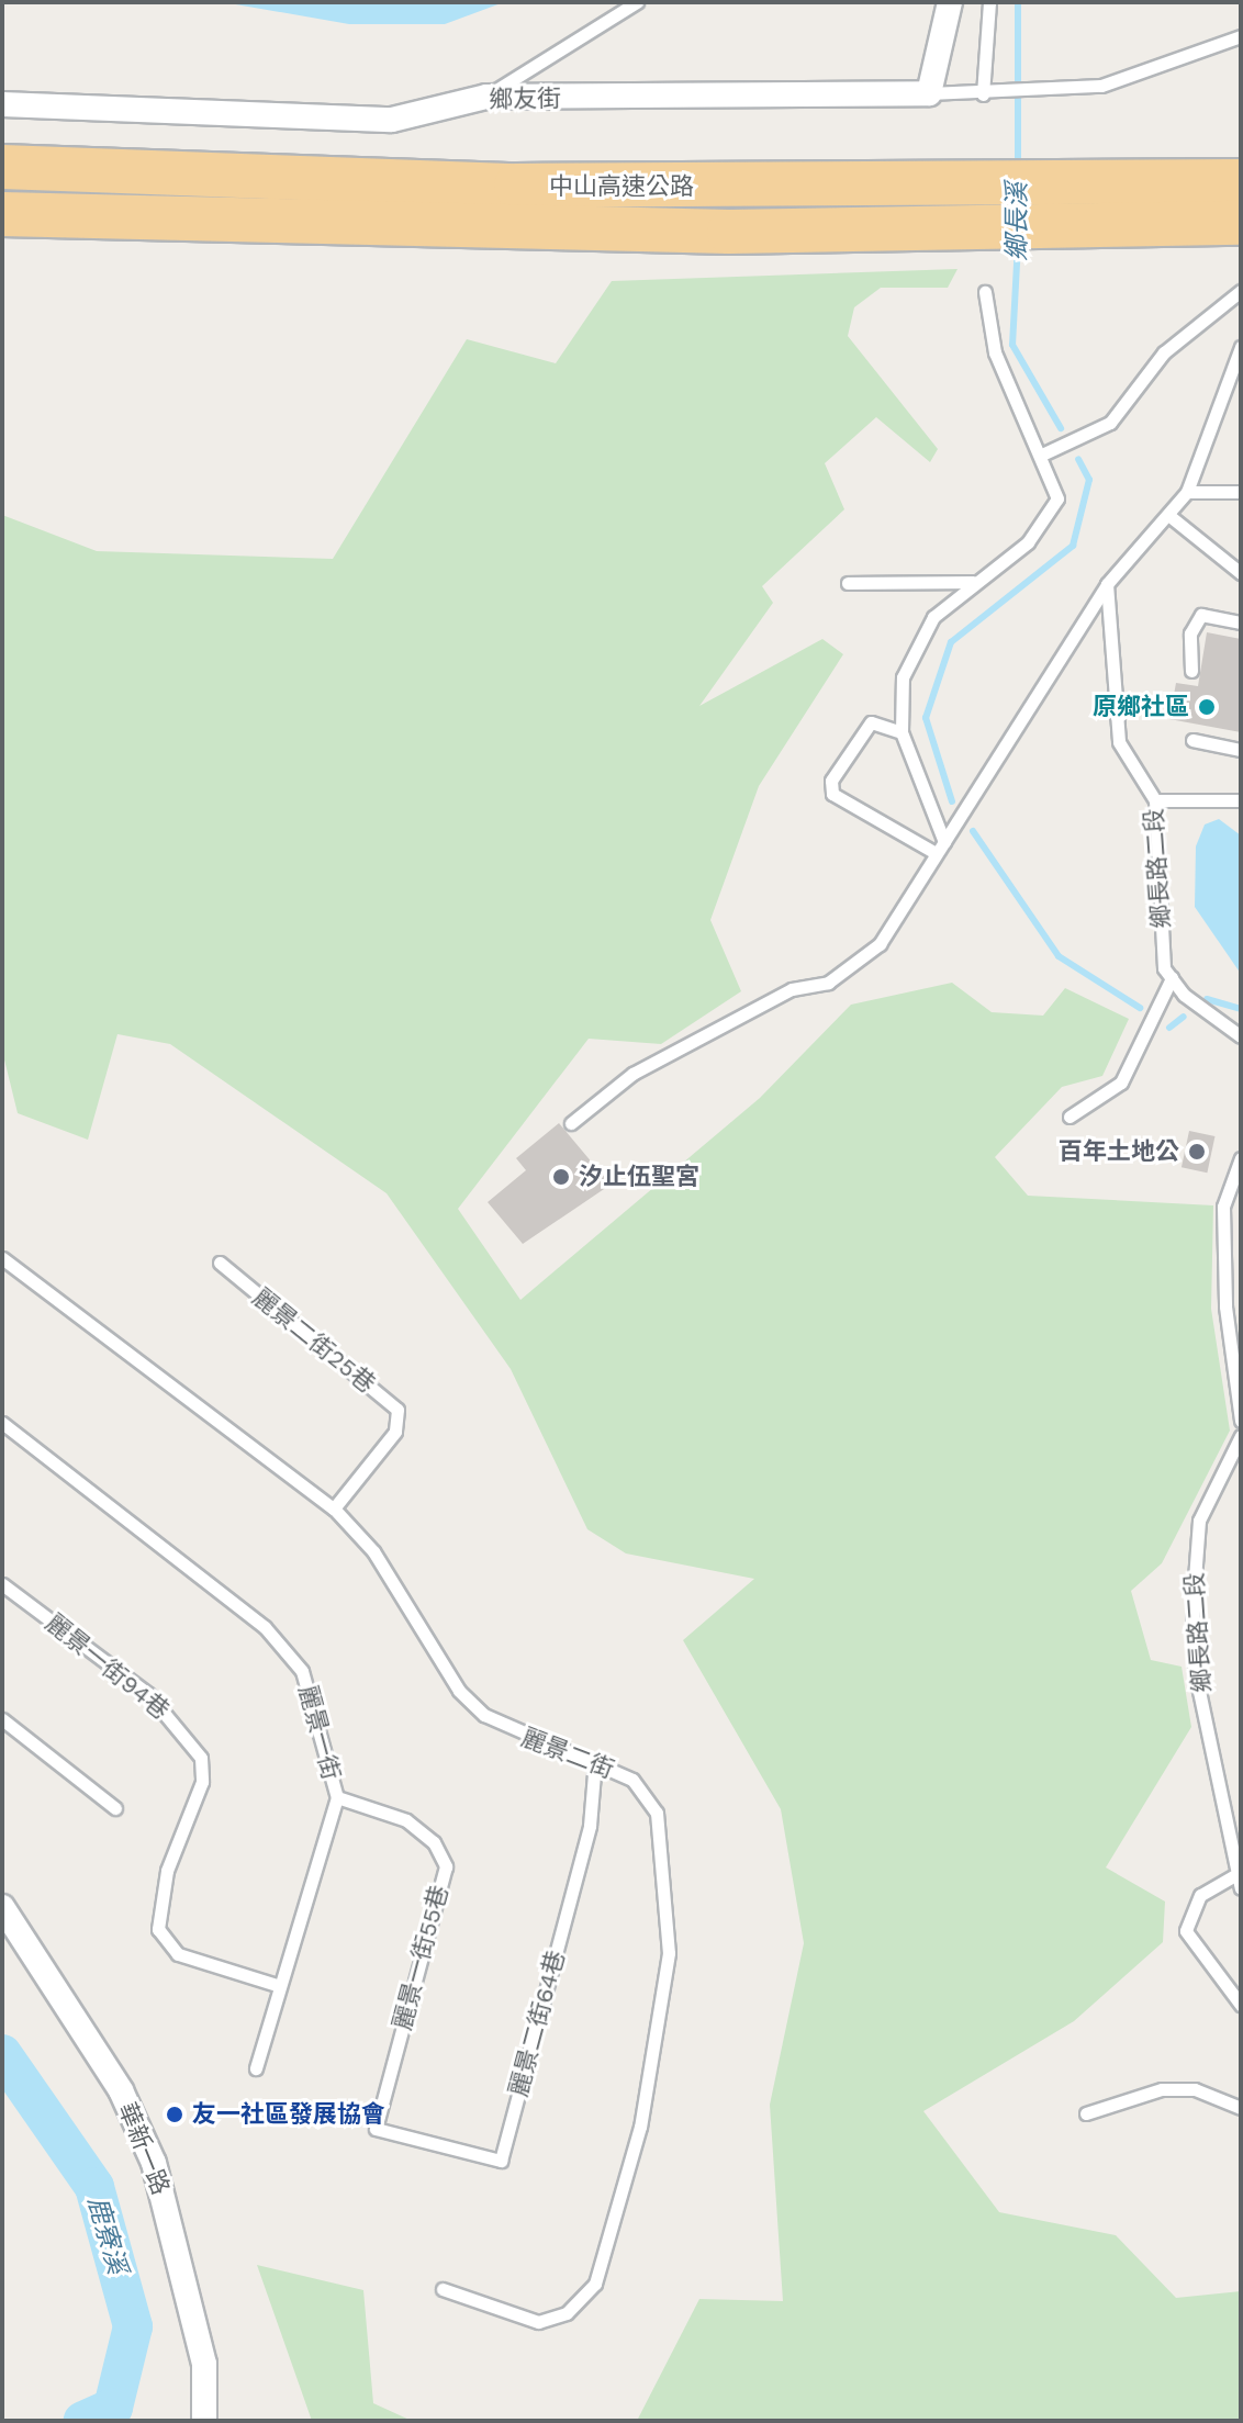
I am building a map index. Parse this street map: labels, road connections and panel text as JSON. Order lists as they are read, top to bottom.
{
  "streets": {
    "highway": ["中山高速公路"],
    "street": ["鄉友街", "華新一路"],
    "lane": [
      "鄉長路二段",
      "麗景二街25巷",
      "麗景一街94巷",
      "麗景一街",
      "麗景二街",
      "麗景一街55巷",
      "麗景二街64巷"
    ]
  },
  "crossings": [
    ["麗景二街25巷", "麗景二街"],
    ["麗景一街94巷", "麗景一街"],
    ["麗景一街", "麗景一街55巷"],
    ["麗景二街", "麗景二街64巷"],
    ["麗景一街55巷", "麗景二街64巷"]
  ],
  "water": ["鄉長溪", "鹿寮溪"],
  "places": [
    "原鄉社區",
    "百年土地公",
    "汐止伍聖宮",
    "友一社區發展協會"
  ]
}
